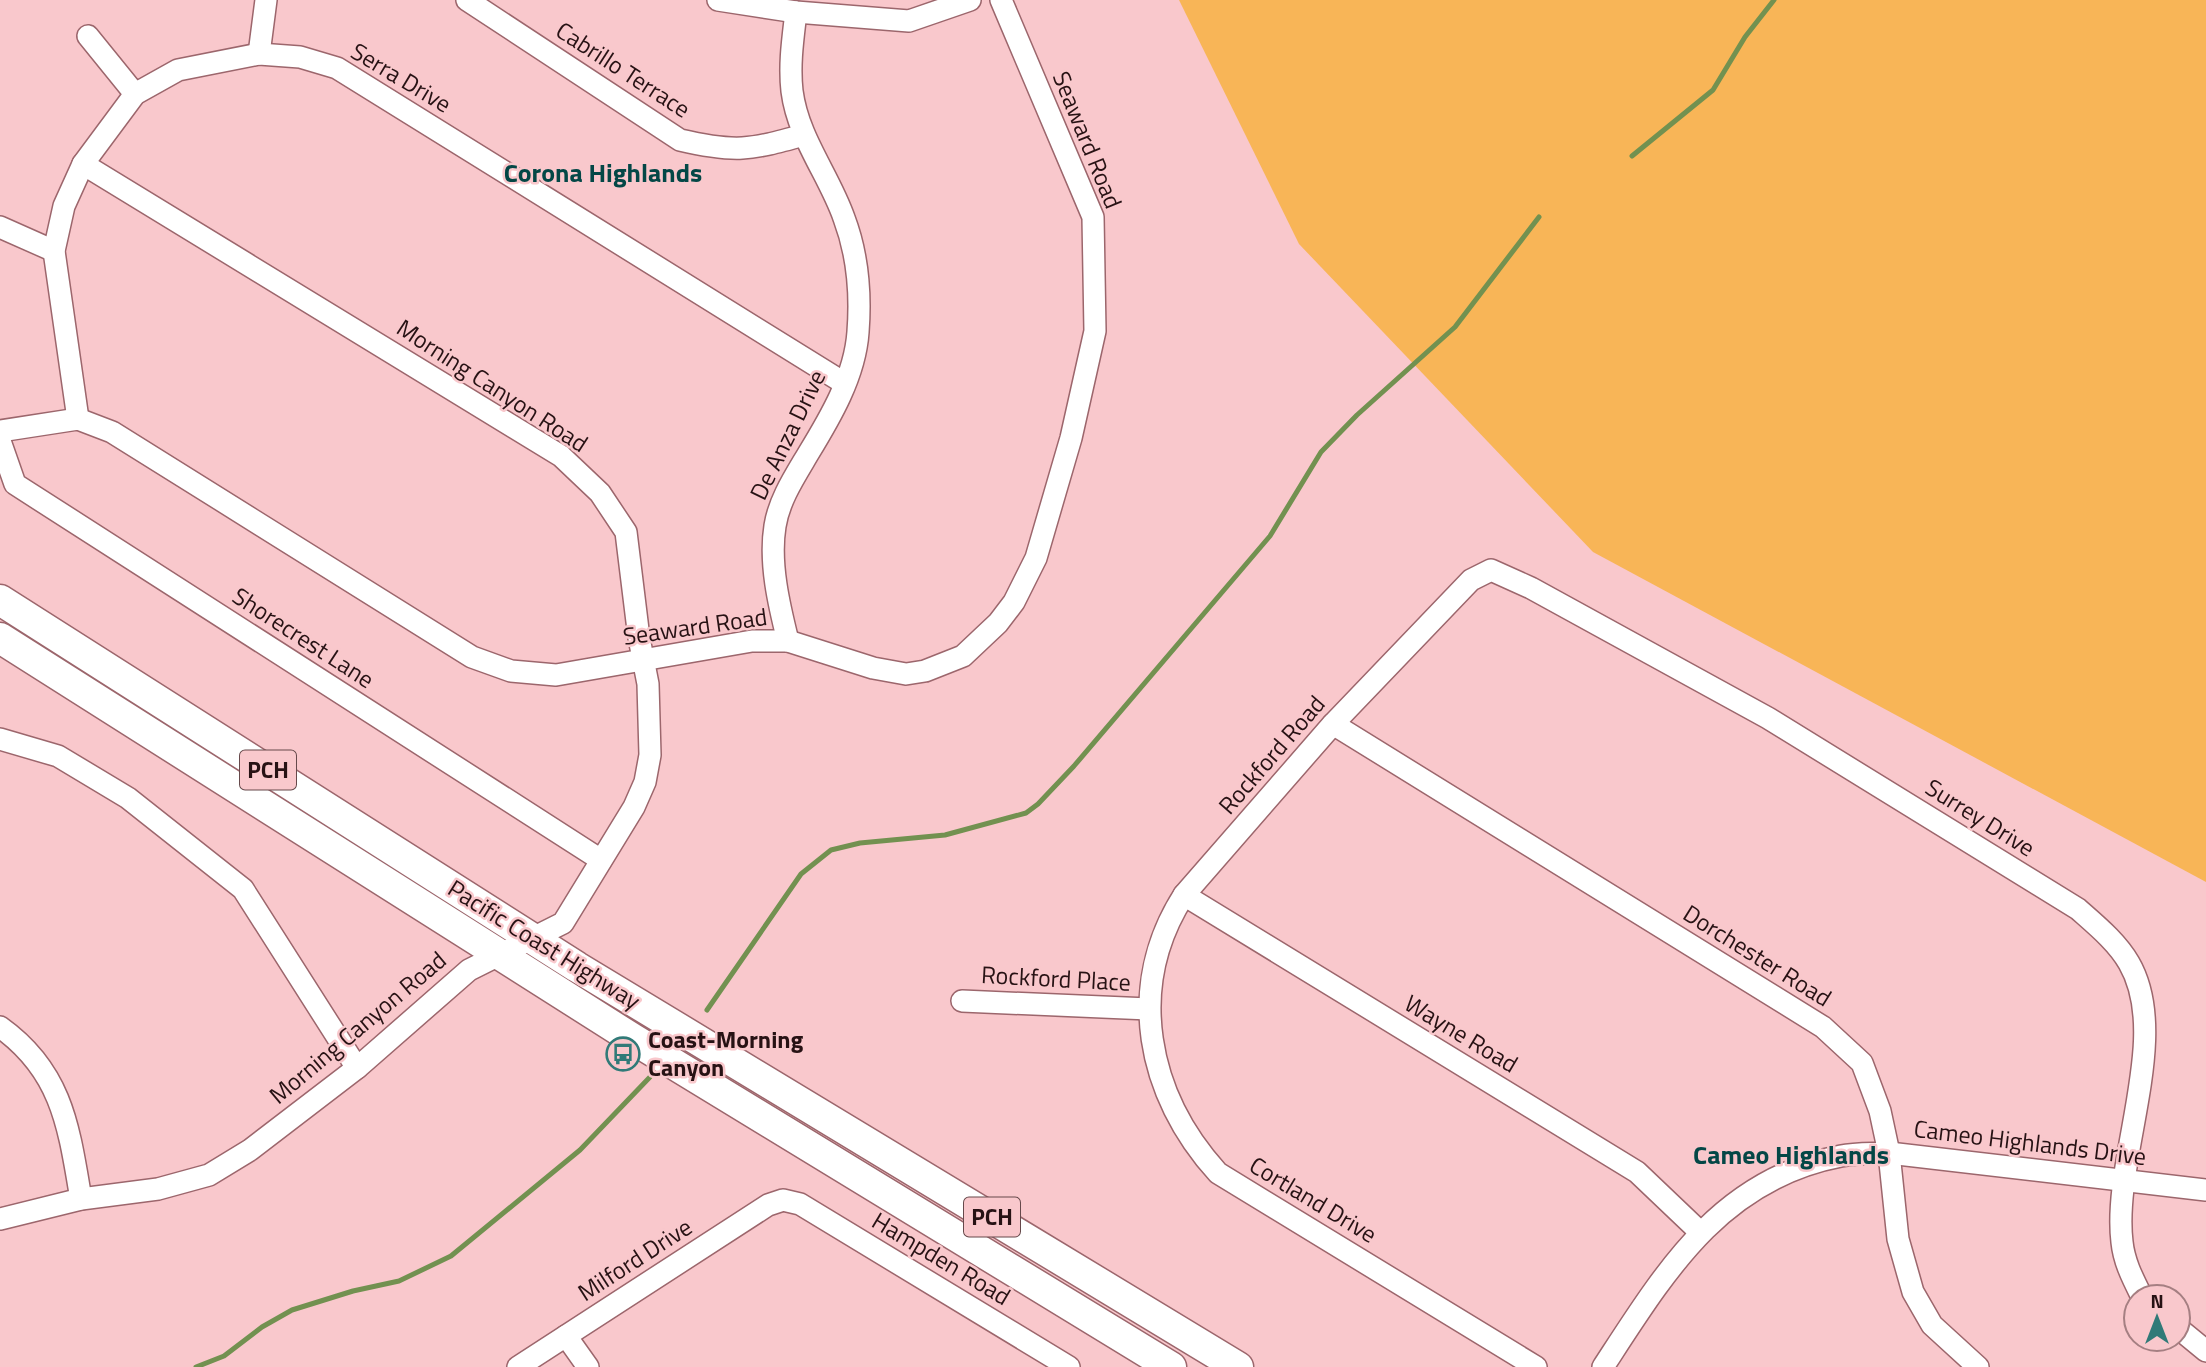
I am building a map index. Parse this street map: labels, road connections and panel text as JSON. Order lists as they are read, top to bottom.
{
  "streets": {
    "highway": ["PCH", "Pacific Coast Highway"],
    "street": [
      "Cabrillo Terrace",
      "Serra Drive",
      "Seaward Road",
      "Morning Canyon Road",
      "De Anza Drive",
      "Shorecrest Lane",
      "Rockford Road",
      "Surrey Drive",
      "Dorchester Road",
      "Rockford Place",
      "Wayne Road",
      "Cameo Highlands Drive",
      "Cortland Drive",
      "Hampden Road",
      "Milford Drive"
    ]
  },
  "crossings": [
    ["Cabrillo Terrace", "De Anza Drive"],
    ["Serra Drive", "Seaward Road"],
    ["Serra Drive", "Morning Canyon Road"],
    ["Serra Drive", "De Anza Drive"],
    ["Seaward Road", "Morning Canyon Road"],
    ["Seaward Road", "De Anza Drive"],
    ["Morning Canyon Road", "Shorecrest Lane"],
    ["Morning Canyon Road", "Pacific Coast Highway"],
    ["Rockford Road", "Surrey Drive"],
    ["Rockford Road", "Dorchester Road"],
    ["Rockford Road", "Rockford Place"],
    ["Rockford Road", "Wayne Road"],
    ["Rockford Road", "Cortland Drive"],
    ["Surrey Drive", "Cameo Highlands Drive"],
    ["Dorchester Road", "Cameo Highlands Drive"],
    ["Rockford Place", "Cortland Drive"],
    ["Wayne Road", "Cameo Highlands Drive"],
    ["Hampden Road", "Milford Drive"]
  ],
  "districts": ["Corona Highlands", "Cameo Highlands"],
  "places": {
    "bus stop": ["Coast-Morning Canyon"]
  },
  "north": "top"
}
